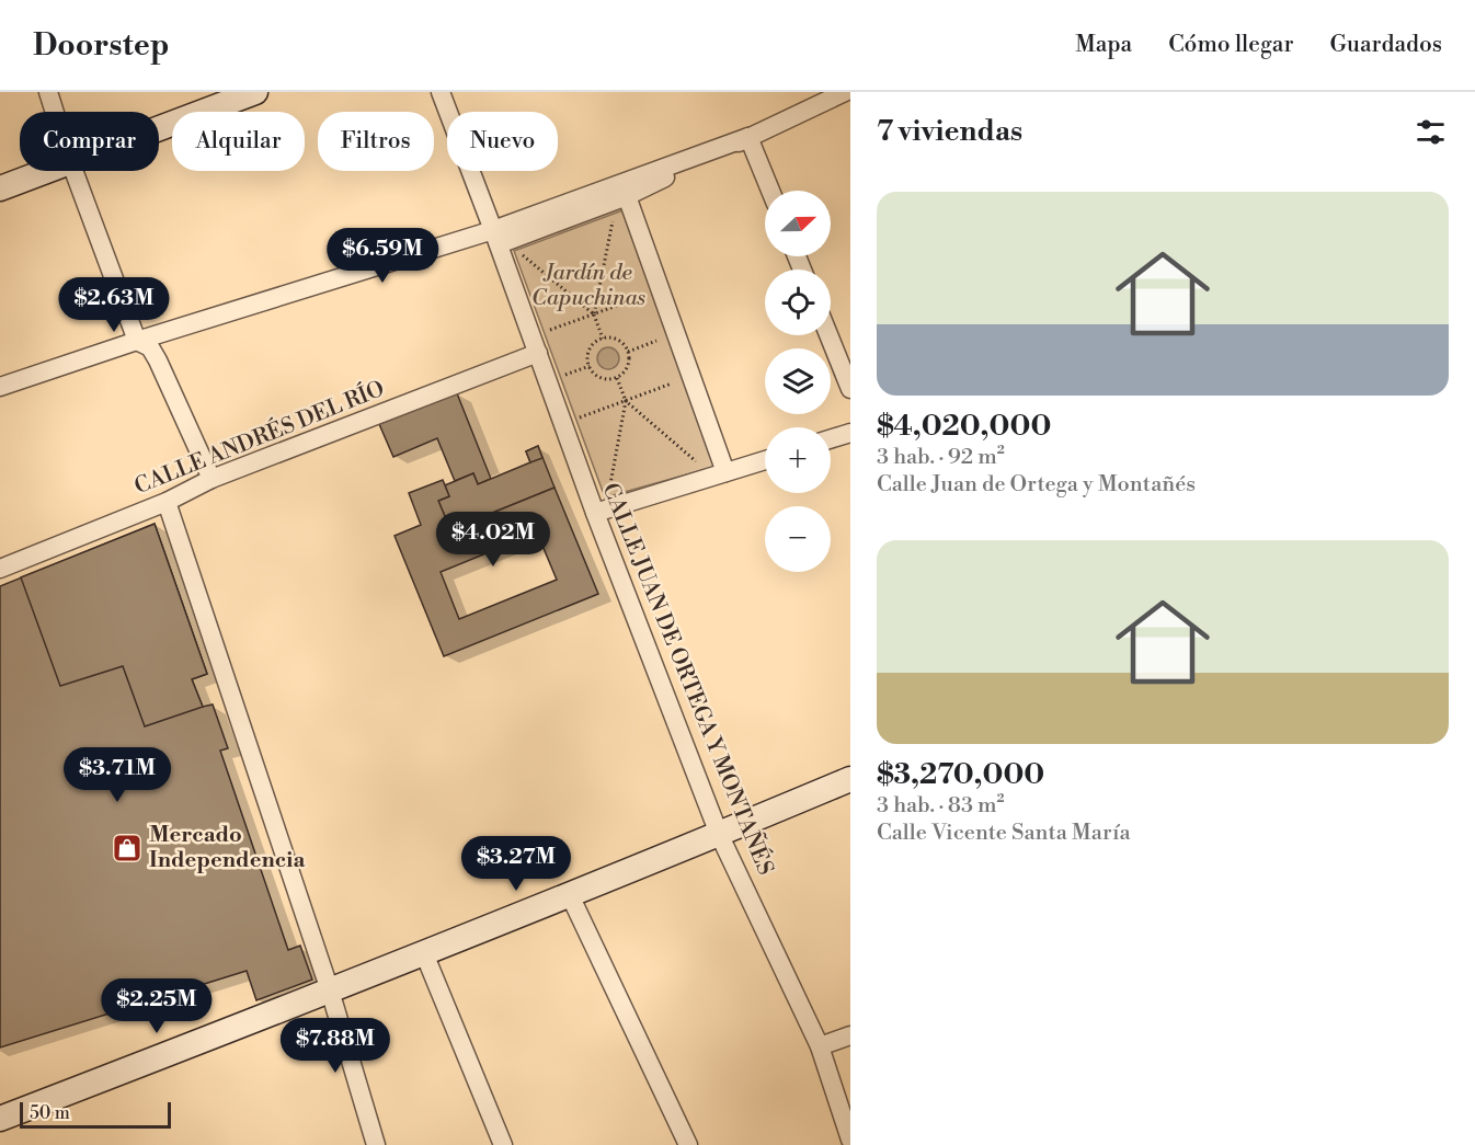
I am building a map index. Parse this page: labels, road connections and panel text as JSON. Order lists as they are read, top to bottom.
{
  "streets": {
    "street": ["CALLE ANDRÉS DEL RÍO", "CALLE JUAN DE ORTEGA Y MONTAÑÉS"]
  },
  "crossings": [
    ["CALLE ANDRÉS DEL RÍO", "CALLE JUAN DE ORTEGA Y MONTAÑÉS"]
  ],
  "parks": ["Jardín de Capuchinas"],
  "places": {
    "shop": ["Mercado Independencia"]
  },
  "scale_bar": "50 m",
  "north": "right",
  "page": {
    "header": "Doorstep",
    "nav": ["Mapa", "Cómo llegar", "Guardados"],
    "heading": "7 viviendas",
    "chip": [
      "Comprar",
      "Alquilar",
      "Filtros",
      "Nuevo"
    ],
    "list": [
      {
        "name": "$4,020,000",
        "note": "3 hab. · 92 m² · Calle Juan de Ortega y Montañés"
      },
      {
        "name": "$3,270,000",
        "note": "3 hab. · 83 m² · Calle Vicente Santa María"
      }
    ],
    "map_buttons": ["+", "−"],
    "price": [
      "$6.59M",
      "$2.63M",
      "$4.02M",
      "$3.71M",
      "$3.27M",
      "$2.25M",
      "$7.88M"
    ],
    "scale": "50 m"
  }
}
